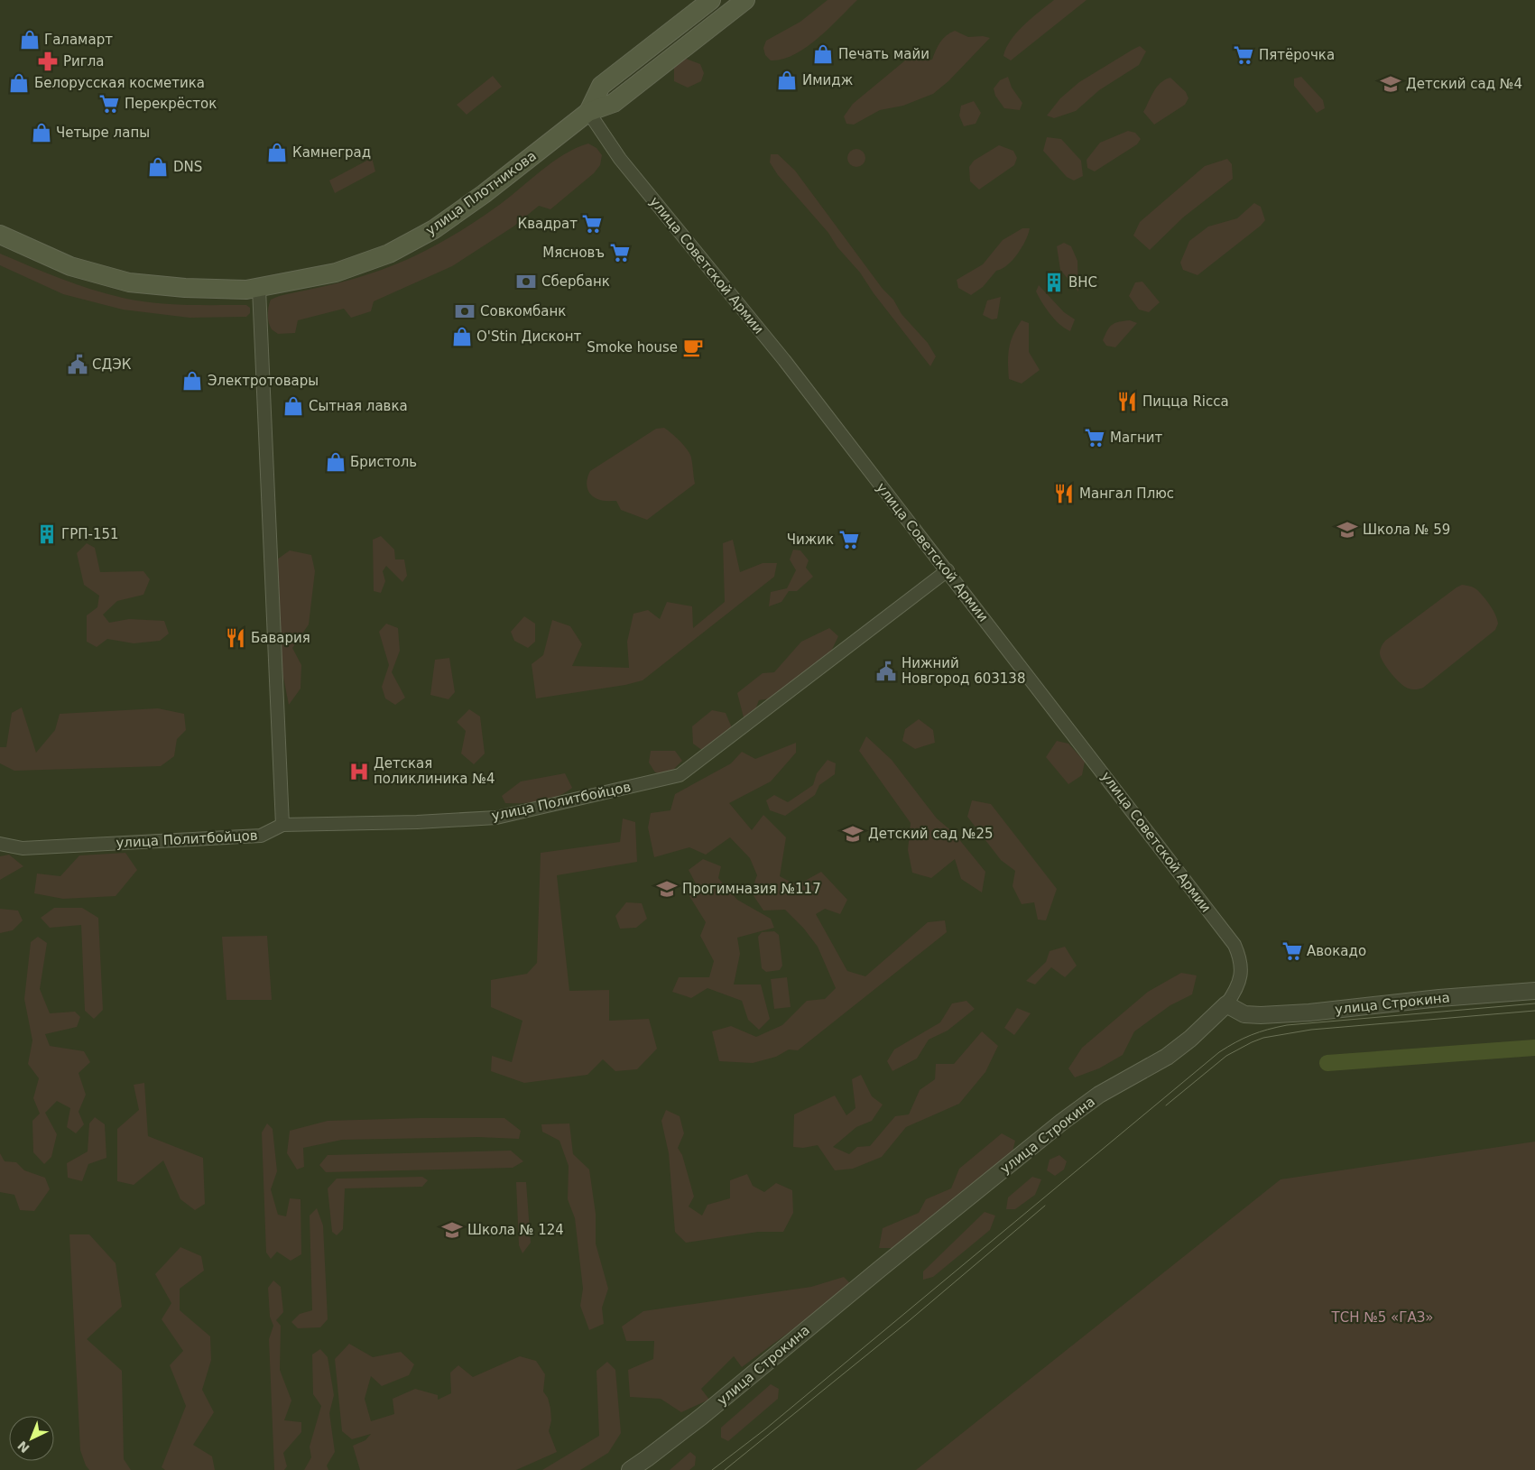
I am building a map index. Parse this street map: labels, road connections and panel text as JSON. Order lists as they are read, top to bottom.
{
  "streets": {
    "main road": ["улица Плотникова"],
    "street": ["улица Советской Армии", "улица Политбойцов", "улица Строкина"]
  },
  "crossings": [
    ["улица Плотникова", "улица Советской Армии"],
    ["улица Советской Армии", "улица Политбойцов"],
    ["улица Советской Армии", "улица Строкина"]
  ],
  "parks": ["ТСН №5 «ГАЗ»"],
  "places": {
    "shop": [
      "Галамарт",
      "Печать майи",
      "Имидж",
      "Белорусская косметика",
      "Четыре лапы",
      "Камнеград",
      "DNS",
      "O'Stin Дисконт",
      "Электротовары",
      "Сытная лавка",
      "Бристоль"
    ],
    "supermarket": [
      "Пятёрочка",
      "Перекрёсток",
      "Квадрат",
      "Мясновъ",
      "Магнит",
      "Чижик",
      "Авокадо"
    ],
    "pharmacy": ["Ригла"],
    "school or university": [
      "Детский сад №4",
      "Школа № 59",
      "Детский сад №25",
      "Прогимназия №117",
      "Школа № 124"
    ],
    "bank": ["Сбербанк", "Совкомбанк"],
    "building": ["ВНС", "ГРП-151"],
    "cafe": ["Smoke house"],
    "public building": ["СДЭК", "Нижний Новгород 603138"],
    "restaurant": ["Пицца Ricca", "Мангал Плюс", "Бавария"],
    "hospital": ["Детская поликлиника №4"]
  },
  "north": "bottom left"
}
